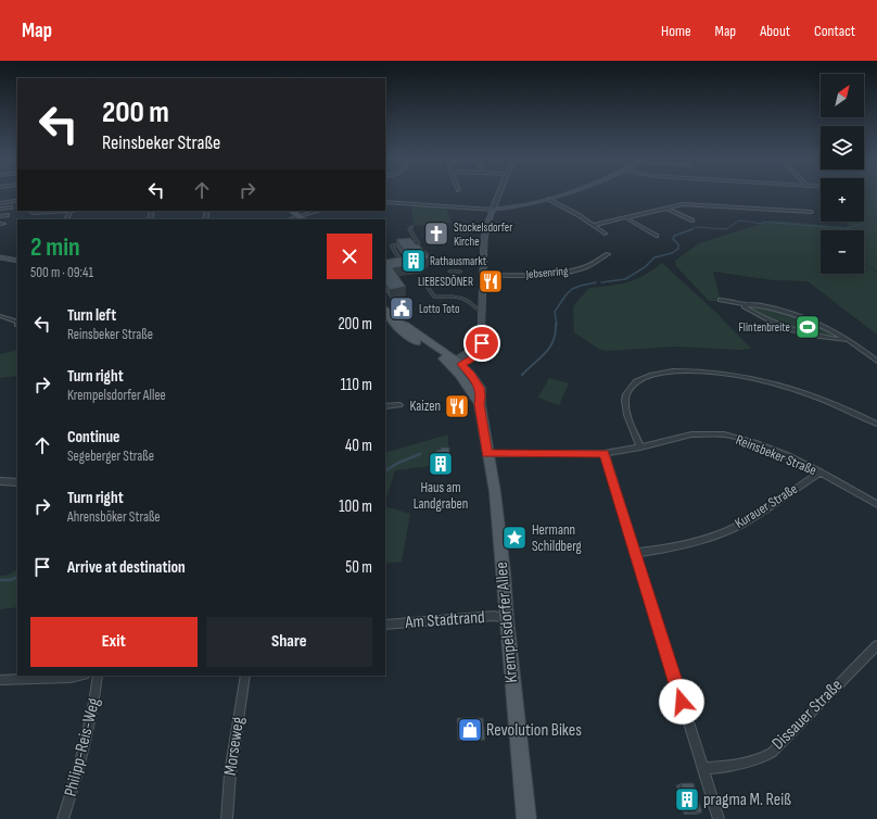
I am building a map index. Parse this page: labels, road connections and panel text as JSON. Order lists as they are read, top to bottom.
{
  "streets": {
    "main road": ["Krempelsdorfer Allee"],
    "street": [
      "Jebsenring",
      "Reinsbeker Straße",
      "Kurauer Straße",
      "Am Stadtrand",
      "Dissauer Straße",
      "Morseweg",
      "Philipp-Reis-Weg"
    ]
  },
  "crossings": [
    ["Reinsbeker Straße", "Kurauer Straße"],
    ["Reinsbeker Straße", "Krempelsdorfer Allee"],
    ["Am Stadtrand", "Krempelsdorfer Allee"]
  ],
  "places": {
    "church": ["Stockelsdorfer Kirche"],
    "building": ["Rathausmarkt", "Haus am Landgraben", "pragma M. Reiß"],
    "restaurant": ["LIEBESDÖNER", "Kaizen"],
    "public building": ["Lotto Toto"],
    "sports": ["Flintenbreite"],
    "place": ["Hermann Schildberg"],
    "shop": ["Revolution Bikes"]
  },
  "north": "top right",
  "page": {
    "header": "Map",
    "nav": [
      "Home",
      "Map",
      "About",
      "Contact"
    ],
    "map_buttons": ["+", "−"],
    "turn": ["200 m", "Reinsbeker Straße"],
    "heading": ["2 min", "500 m · 09:41"],
    "list": [
      {
        "name": "Turn left",
        "note": "Reinsbeker Straße",
        "value": "200 m"
      },
      {
        "name": "Turn right",
        "note": "Krempelsdorfer Allee",
        "value": "110 m"
      },
      {
        "name": "Continue",
        "note": "Segeberger Straße",
        "value": "40 m"
      },
      {
        "name": "Turn right",
        "note": "Ahrensböker Straße",
        "value": "100 m"
      },
      {
        "name": "Arrive at destination",
        "value": "50 m"
      }
    ],
    "buttons": ["Exit", "Share"]
  }
}
